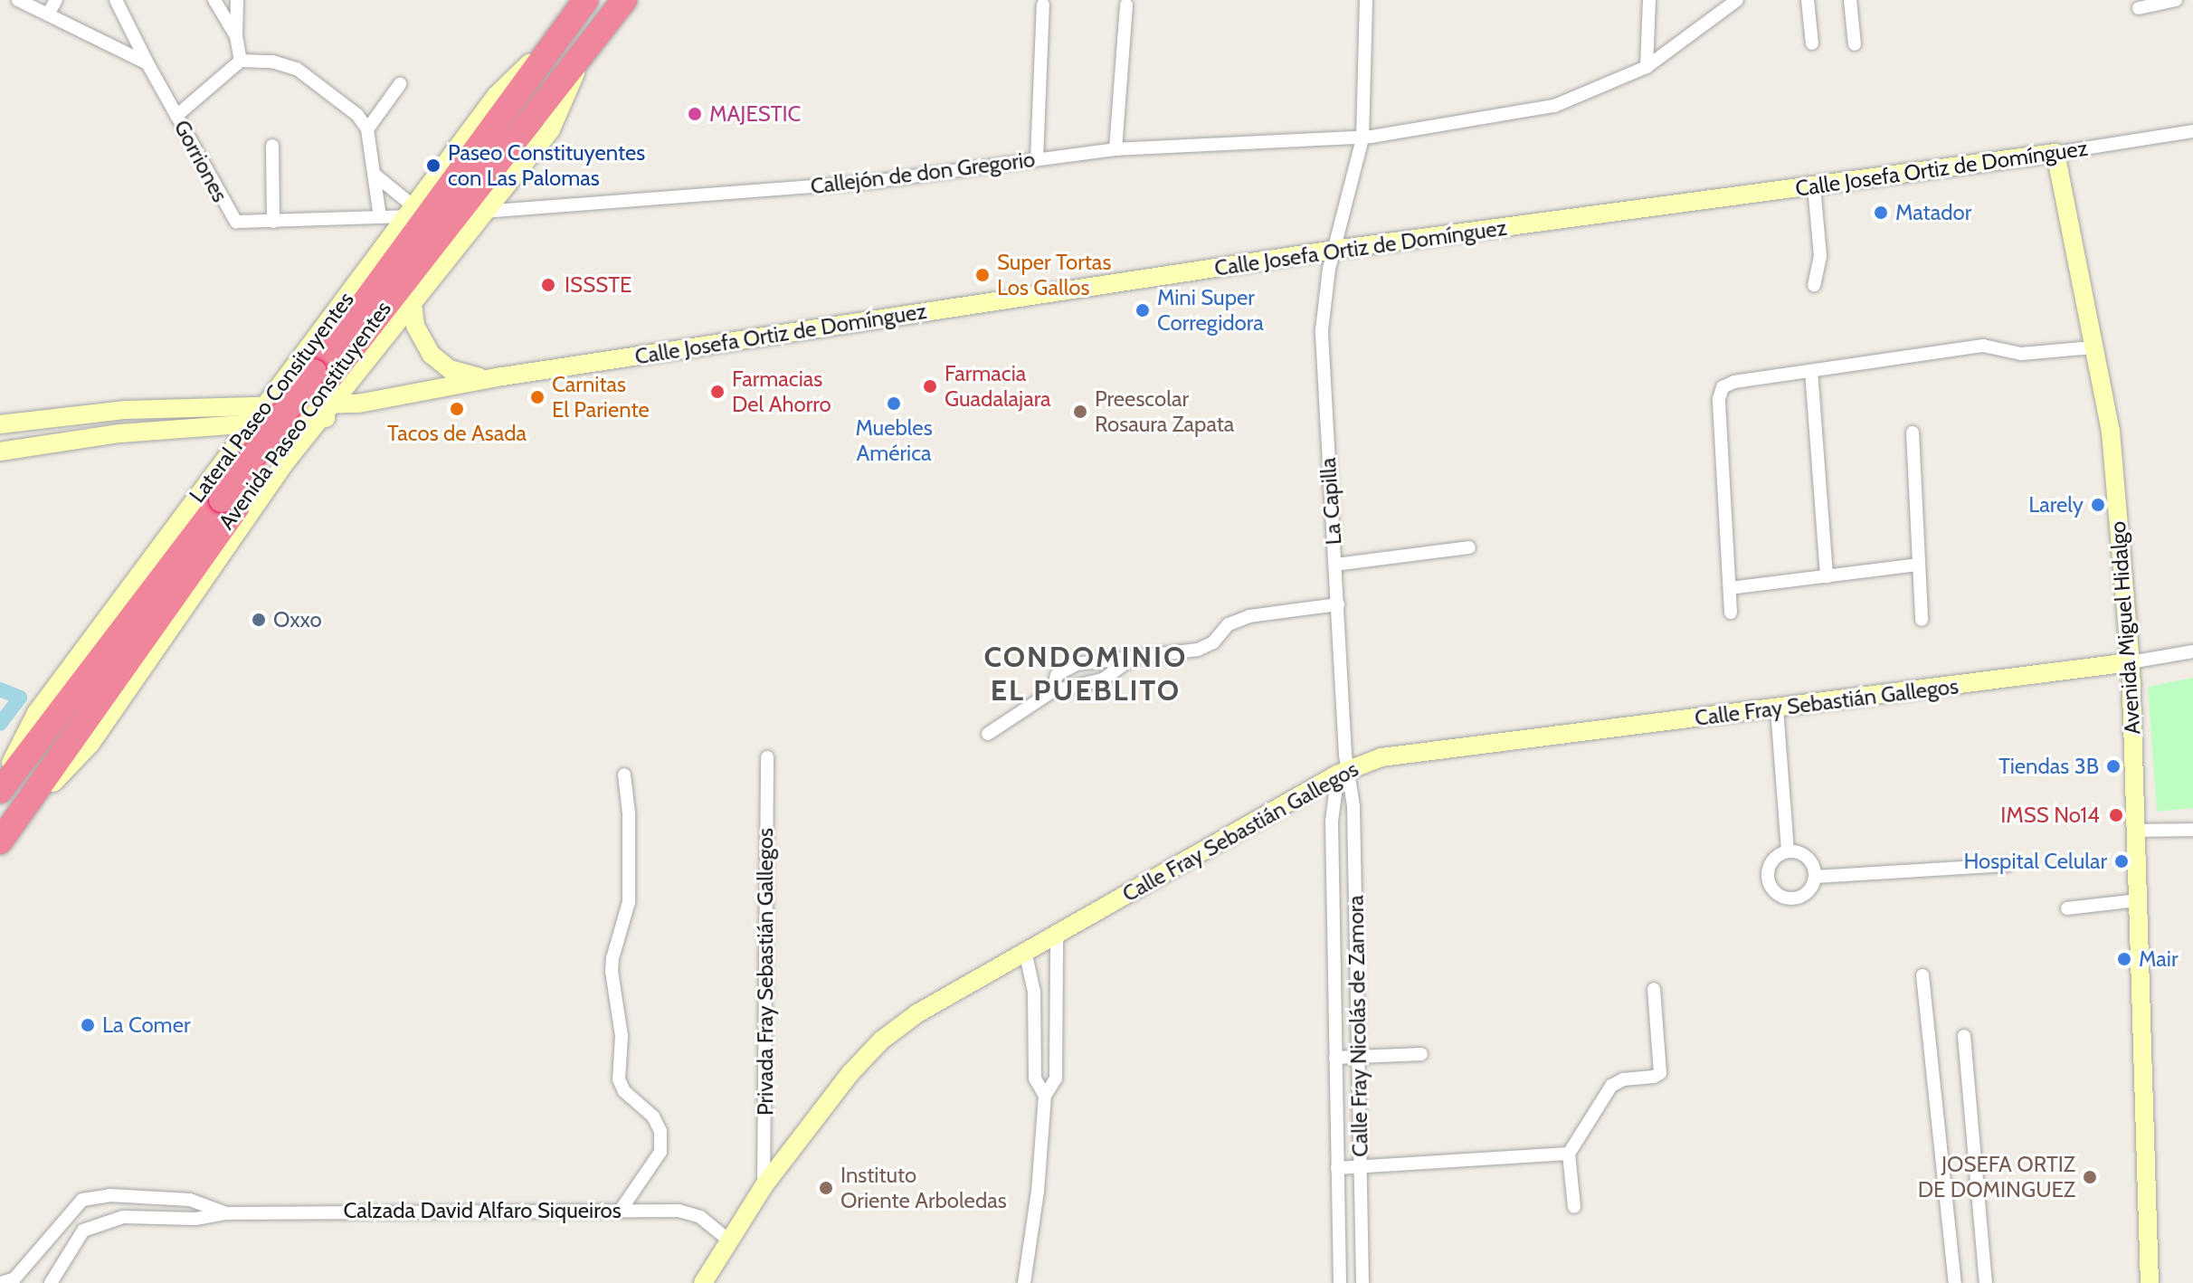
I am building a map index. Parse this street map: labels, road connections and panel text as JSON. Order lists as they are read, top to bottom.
{
  "streets": {
    "highway": ["Avenida Paseo Constituyentes"],
    "street": [
      "Gorriones",
      "Calle Josefa Ortiz de Domínguez",
      "Callejón de don Gregorio",
      "Lateral Paseo Consituyentes",
      "La Capilla",
      "Avenida Miguel Hidalgo",
      "Calle Fray Sebastián Gallegos",
      "Privada Fray Sebastián Gallegos",
      "Calle Fray Nicolás de Zamora",
      "Calzada David Alfaro Siqueiros"
    ]
  },
  "crossings": [
    ["Gorriones", "Lateral Paseo Consituyentes"],
    ["Calle Josefa Ortiz de Domínguez", "Lateral Paseo Consituyentes"],
    ["Calle Josefa Ortiz de Domínguez", "La Capilla"],
    ["Calle Josefa Ortiz de Domínguez", "Avenida Miguel Hidalgo"],
    ["Callejón de don Gregorio", "La Capilla"],
    ["Lateral Paseo Consituyentes", "Avenida Paseo Constituyentes"],
    ["La Capilla", "Calle Fray Sebastián Gallegos"],
    ["La Capilla", "Calle Fray Nicolás de Zamora"],
    ["Avenida Miguel Hidalgo", "Calle Fray Sebastián Gallegos"],
    ["Calle Fray Sebastián Gallegos", "Privada Fray Sebastián Gallegos"],
    ["Calle Fray Sebastián Gallegos", "Calle Fray Nicolás de Zamora"],
    ["Calle Fray Sebastián Gallegos", "Calzada David Alfaro Siqueiros"]
  ],
  "districts": ["CONDOMINIO EL PUEBLITO"],
  "places": [
    "MAJESTIC",
    "Paseo Constituyentes con Las Palomas",
    "Matador",
    "Super Tortas Los Gallos",
    "ISSSTE",
    "Mini Super Corregidora",
    "Farmacia Guadalajara",
    "Farmacias Del Ahorro",
    "Carnitas El Pariente",
    "Muebles América",
    "Tacos de Asada",
    "Preescolar Rosaura Zapata",
    "Larely",
    "Oxxo",
    "Tiendas 3B",
    "IMSS No14",
    "Hospital Celular",
    "Mair",
    "La Comer",
    "JOSEFA ORTIZ DE DOMINGUEZ",
    "Instituto Oriente Arboledas"
  ]
}
